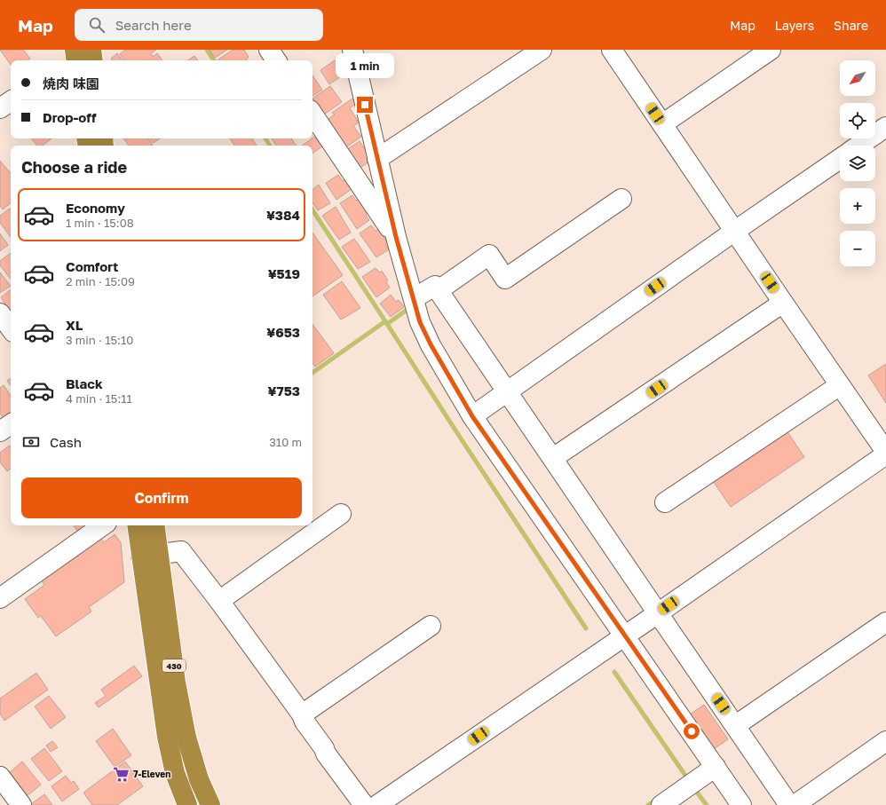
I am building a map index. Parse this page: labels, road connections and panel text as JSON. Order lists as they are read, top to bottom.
{
  "streets": {
    "highway": ["430"]
  },
  "places": {
    "supermarket": ["7-Eleven"]
  },
  "north": "bottom left",
  "page": {
    "header": "Map",
    "search": "Search here",
    "nav": ["Map", "Layers", "Share"],
    "bubble": "1 min",
    "map_buttons": ["+", "−"],
    "banner": ["焼肉 味園", "Drop-off"],
    "heading": "Choose a ride",
    "list": [
      {
        "name": "Economy",
        "note": "1 min · 15:08",
        "value": "¥384"
      },
      {
        "name": "Comfort",
        "note": "2 min · 15:09",
        "value": "¥519"
      },
      {
        "name": "XL",
        "note": "3 min · 15:10",
        "value": "¥653"
      },
      {
        "name": "Black",
        "note": "4 min · 15:11",
        "value": "¥753"
      }
    ],
    "pay": ["Cash", "310 m"],
    "buttons": "Confirm"
  }
}
